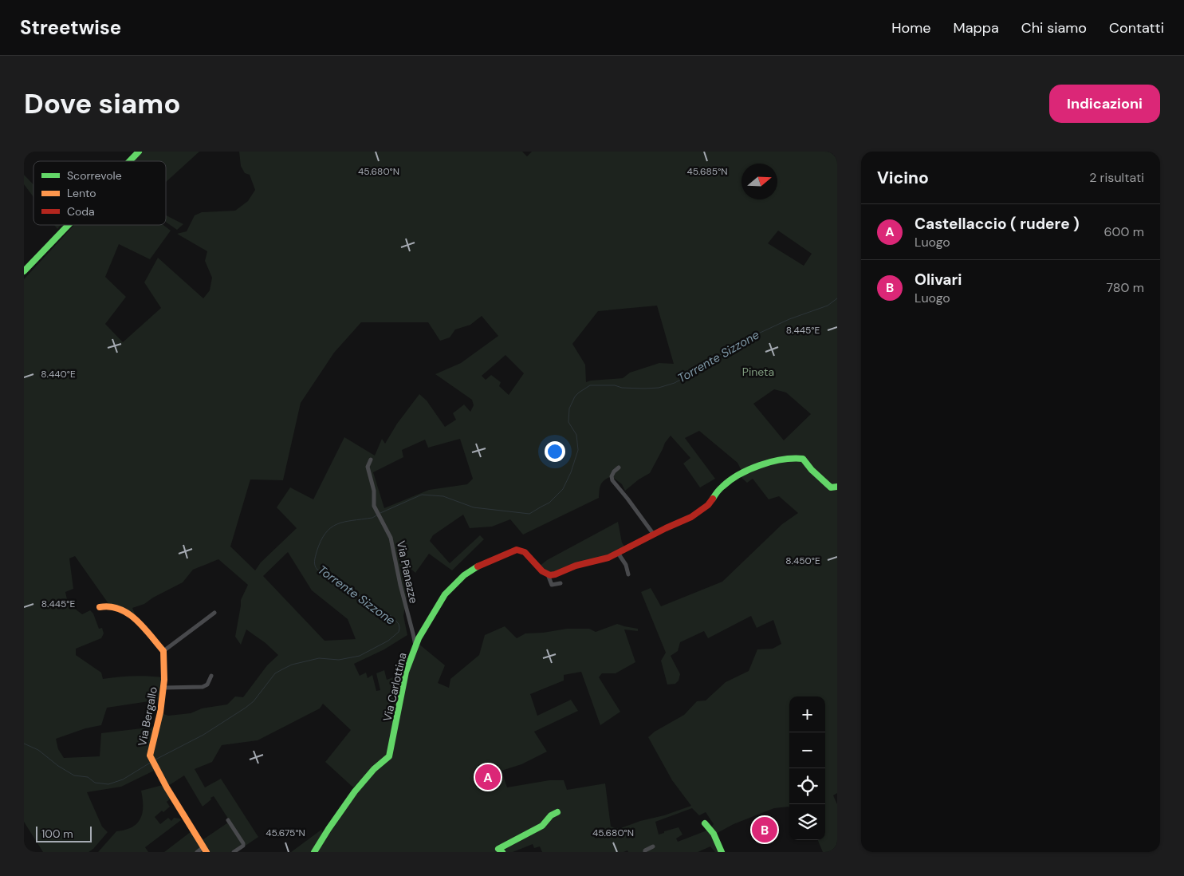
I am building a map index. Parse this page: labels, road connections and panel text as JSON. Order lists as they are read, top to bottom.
{
  "streets": {
    "street": ["Via Pianazze", "Via Carlottina", "Via Bergallo"]
  },
  "crossings": [
    ["Via Pianazze", "Via Carlottina"]
  ],
  "water": ["Torrente Sizzone"],
  "parks": ["Pineta"],
  "legend": ["Scorrevole", "Lento", "Coda"],
  "scale_bar": "100 m",
  "north": "right",
  "page": {
    "header": "Streetwise",
    "nav": [
      "Home",
      "Mappa",
      "Chi siamo",
      "Contatti"
    ],
    "buttons": "Indicazioni",
    "title": "Dove siamo",
    "heading": ["Vicino", "2 risultati"],
    "list": [
      {
        "mark": "A",
        "name": "Castellaccio ( rudere )",
        "note": "Luogo",
        "value": "600 m"
      },
      {
        "mark": "B",
        "name": "Olivari",
        "note": "Luogo",
        "value": "780 m"
      }
    ],
    "map_buttons": ["+", "−"],
    "pins": ["A", "B"],
    "scale": "100 m"
  },
  "coordinates": [
    "45.685°N",
    "45.680°N",
    "8.445°E",
    "8.440°E",
    "8.450°E",
    "45.675°N"
  ]
}
